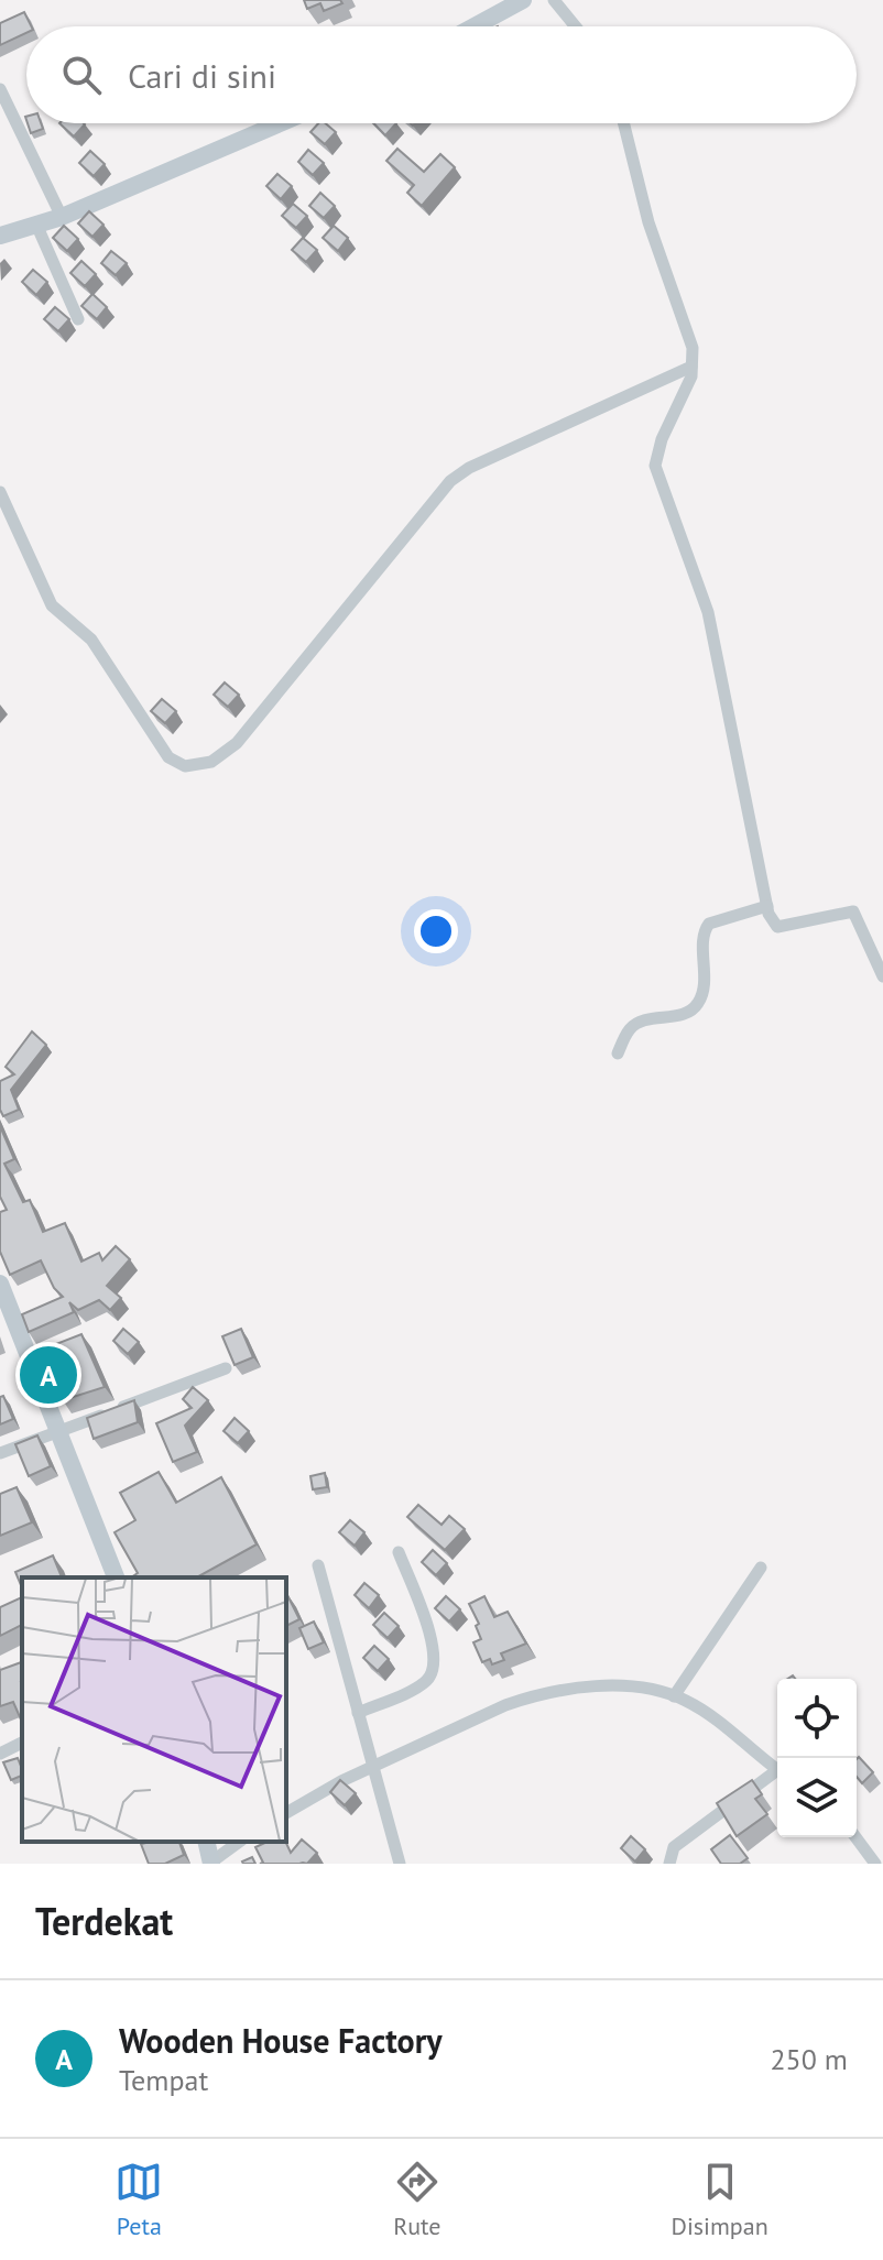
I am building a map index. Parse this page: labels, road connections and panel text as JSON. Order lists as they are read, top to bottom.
{
  "page": {
    "search": "Cari di sini",
    "pins": "A",
    "heading": "Terdekat",
    "list": [
      {
        "mark": "A",
        "name": "Wooden House Factory",
        "note": "Tempat",
        "value": "250 m"
      }
    ],
    "nav": ["Peta", "Rute", "Disimpan"]
  }
}
